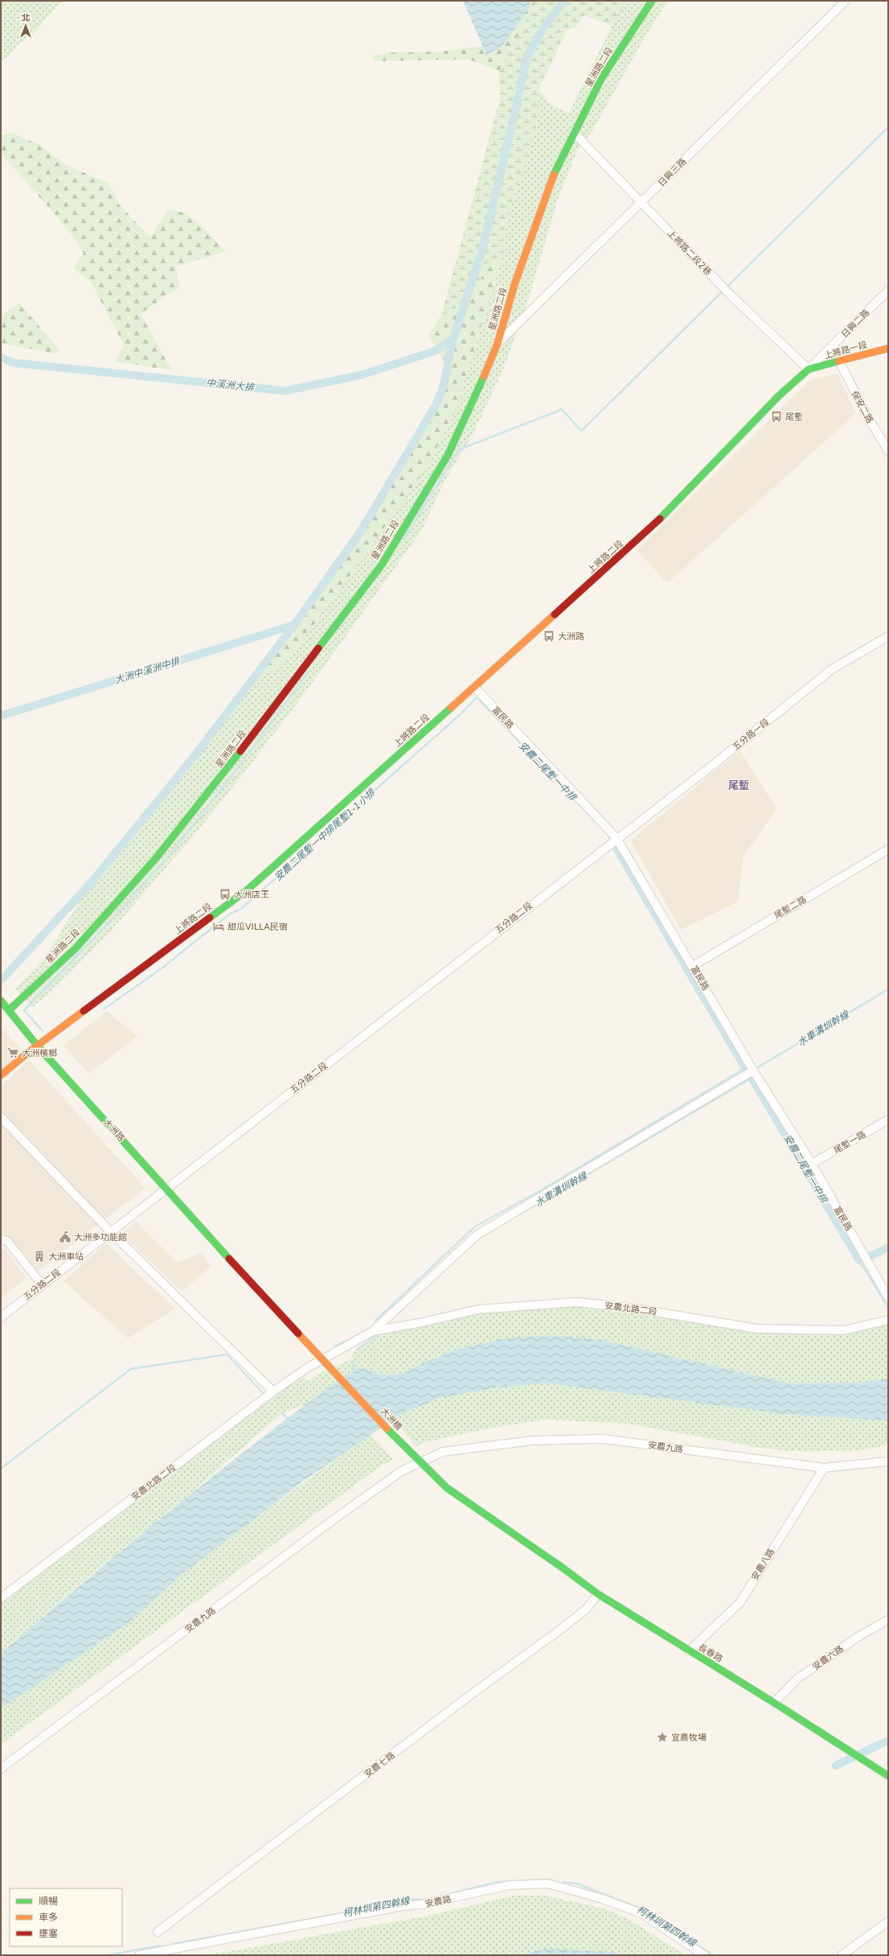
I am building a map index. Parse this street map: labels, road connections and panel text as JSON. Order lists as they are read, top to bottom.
{
  "streets": {
    "street": [
      "星洲路二段",
      "日興三路",
      "上將路二段2巷",
      "日興二路",
      "上將路一段",
      "保安二路",
      "上將路二段",
      "富民路",
      "五分路一段",
      "尾塹二路",
      "五分路二段",
      "大洲路",
      "尾塹一路",
      "安農北路二段",
      "大洲橋",
      "安農九路",
      "安農八路",
      "長春路",
      "安農六路",
      "安農七路",
      "安農路"
    ]
  },
  "crossings": [
    ["星洲路二段", "日興三路"],
    ["星洲路二段", "上將路二段2巷"],
    ["星洲路二段", "大洲路"],
    ["日興三路", "上將路二段2巷"],
    ["上將路二段2巷", "日興二路"],
    ["上將路二段2巷", "上將路一段"],
    ["上將路二段2巷", "上將路二段"],
    ["日興二路", "上將路一段"],
    ["日興二路", "上將路二段"],
    ["上將路一段", "保安二路"],
    ["上將路一段", "上將路二段"],
    ["上將路二段", "富民路"],
    ["上將路二段", "大洲路"],
    ["富民路", "五分路一段"],
    ["富民路", "尾塹二路"],
    ["富民路", "五分路二段"],
    ["富民路", "尾塹一路"],
    ["五分路一段", "五分路二段"],
    ["五分路二段", "大洲路"],
    ["大洲路", "大洲橋"],
    ["大洲橋", "長春路"],
    ["安農九路", "安農八路"],
    ["安農八路", "長春路"],
    ["長春路", "安農六路"],
    ["長春路", "安農七路"]
  ],
  "districts": ["尾塹"],
  "water": [
    "中溪洲大排",
    "大洲中溪洲中排",
    "安農二尾塹一中排",
    "安農二尾塹一中排尾塹1-1小排",
    "水車溝圳幹線",
    "柯林圳第四幹線"
  ],
  "places": {
    "bus stop": ["尾塹", "大洲路", "大洲店王"],
    "hotel": ["甜瓜VILLA民宿"],
    "supermarket": ["大洲檳榔"],
    "public building": ["大洲多功能館"],
    "building": ["大洲車站"],
    "place": ["宜農牧場"]
  },
  "legend": ["順暢", "車多", "壅塞"],
  "north": "top"
}
